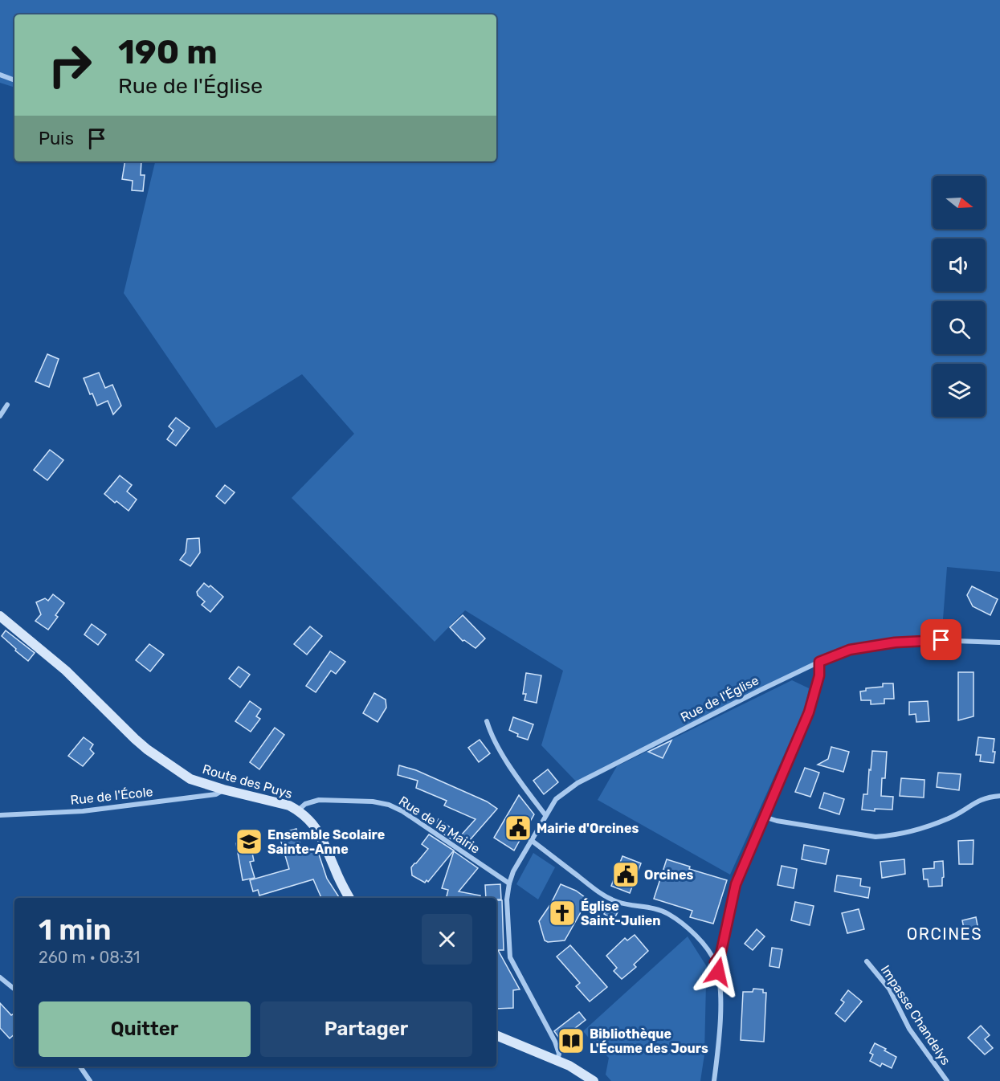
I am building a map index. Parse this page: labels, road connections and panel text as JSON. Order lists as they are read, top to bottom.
{
  "streets": {
    "main road": ["Route des Puys"],
    "street": [
      "Rue de l'Église",
      "Rue de l'École",
      "Rue de la Mairie",
      "Impasse Chandelys"
    ]
  },
  "crossings": [
    ["Rue de l'Église", "Rue de la Mairie"],
    ["Route des Puys", "Rue de l'École"],
    ["Route des Puys", "Rue de la Mairie"]
  ],
  "districts": ["ORCINES"],
  "places": {
    "public building": ["Mairie d'Orcines", "Orcines"],
    "school or university": ["Ensemble Scolaire Sainte-Anne"],
    "church": ["Église Saint-Julien"],
    "library": ["Bibliothèque L'Écume des Jours"]
  },
  "north": "right",
  "page": {
    "turn": ["190 m", "Rue de l'Église"],
    "then": "Puis",
    "heading": ["1 min", "260 m · 08:31"],
    "buttons": ["Quitter", "Partager"]
  }
}
